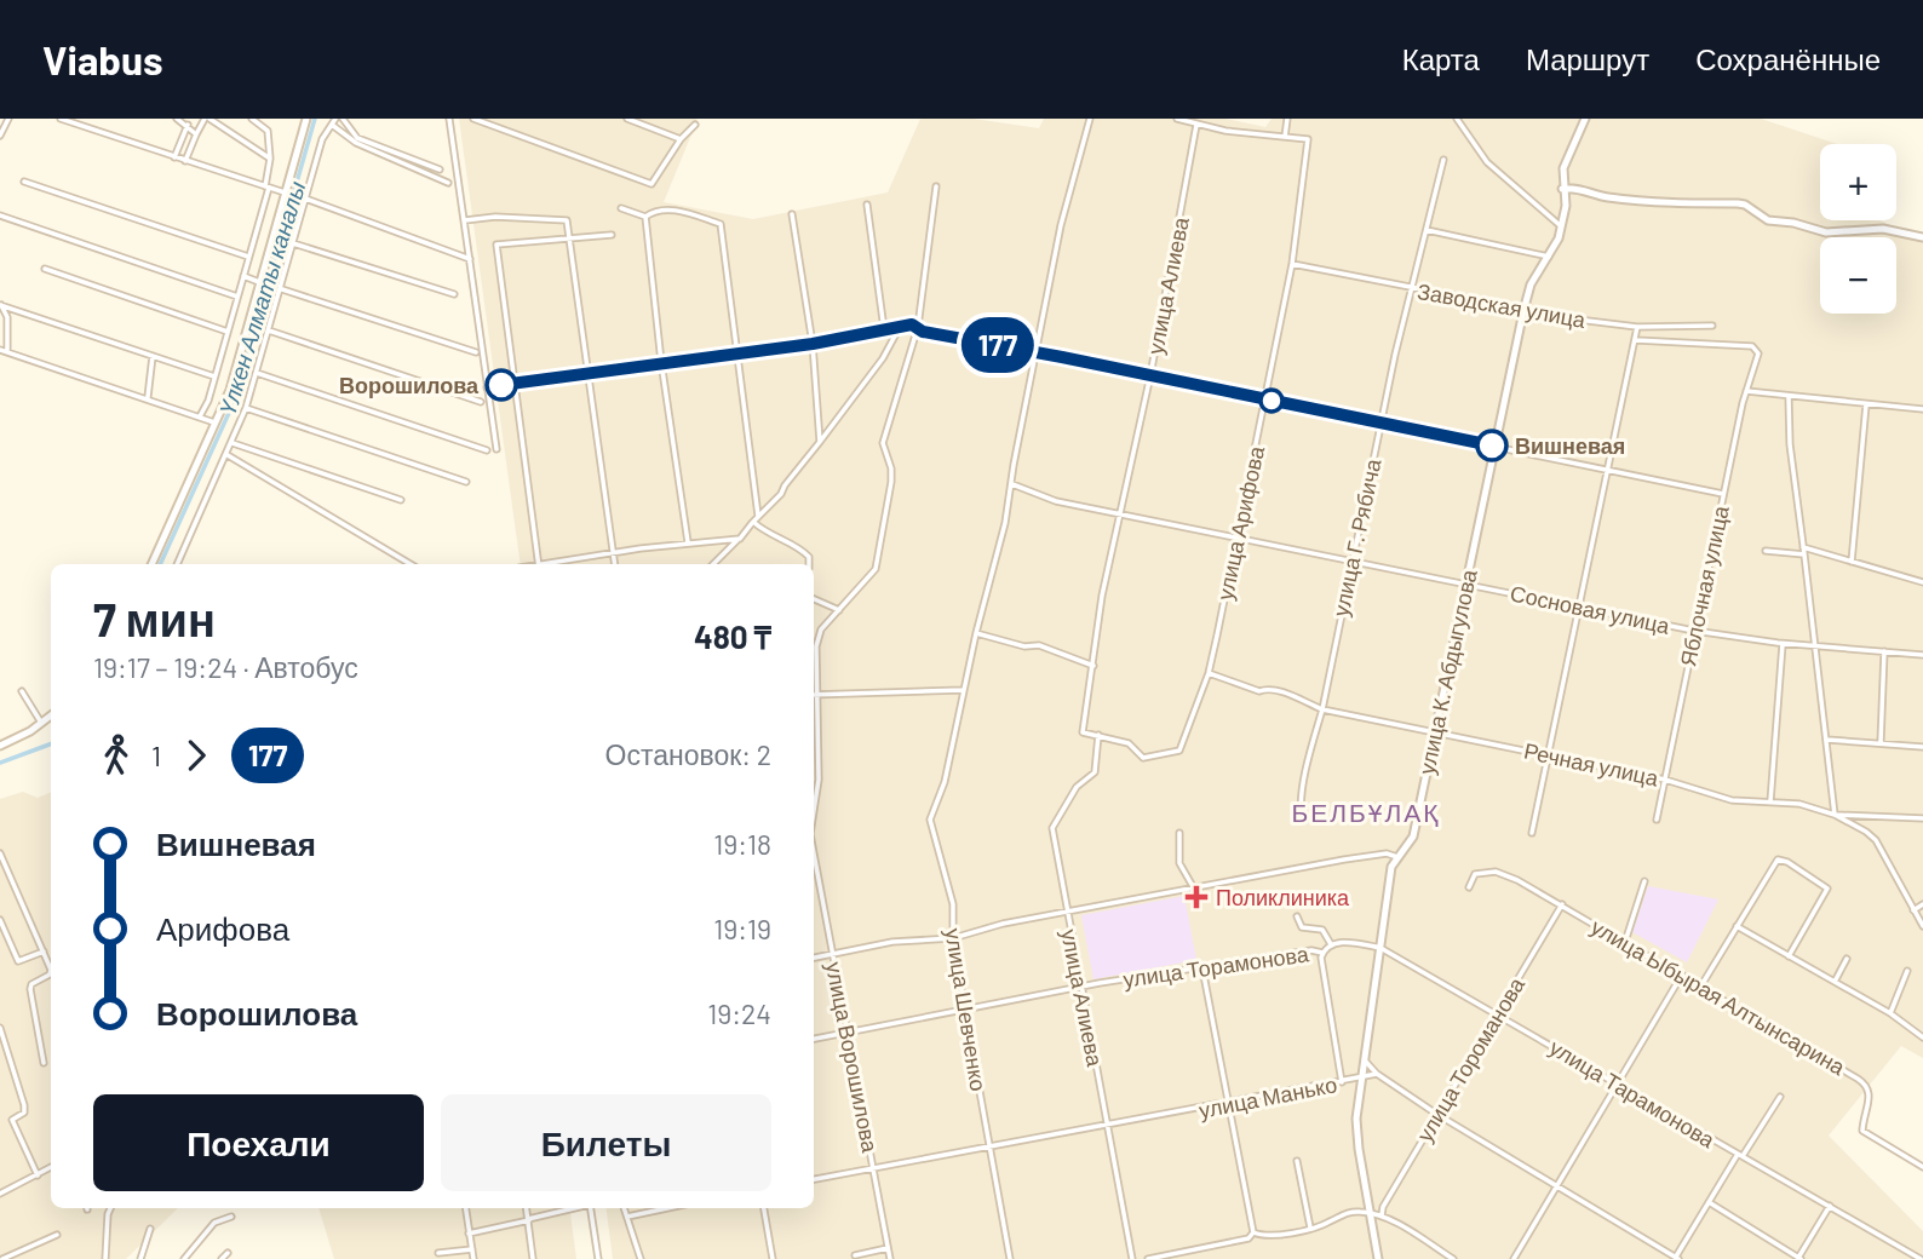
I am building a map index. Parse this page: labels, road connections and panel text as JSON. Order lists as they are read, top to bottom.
{
  "streets": {
    "street": [
      "улица Алиева",
      "Заводская улица",
      "улица Арифова",
      "улица Г. Рябича",
      "Яблочная улица",
      "Сосновая улица",
      "улица К. Абдыгулова",
      "Речная улица",
      "улица Торамонова",
      "улица Ыбырая Алтынсарина",
      "улица Шевченко",
      "улица Ворошилова",
      "улица Тороманова",
      "улица Тарамонова",
      "улица Манько"
    ]
  },
  "crossings": [
    ["улица Алиева", "улица Арифова"],
    ["улица Алиева", "Сосновая улица"],
    ["улица Алиева", "улица Торамонова"],
    ["улица Алиева", "улица Манько"],
    ["Заводская улица", "улица Арифова"],
    ["Заводская улица", "улица Г. Рябича"],
    ["Заводская улица", "улица К. Абдыгулова"],
    ["улица Арифова", "Сосновая улица"],
    ["улица Арифова", "Речная улица"],
    ["улица Г. Рябича", "Сосновая улица"],
    ["улица Г. Рябича", "Речная улица"],
    ["Яблочная улица", "Сосновая улица"],
    ["Яблочная улица", "Речная улица"],
    ["Сосновая улица", "улица К. Абдыгулова"],
    ["Сосновая улица", "улица Шевченко"],
    ["улица К. Абдыгулова", "Речная улица"],
    ["улица К. Абдыгулова", "улица Тарамонова"],
    ["улица К. Абдыгулова", "улица Манько"],
    ["улица Торамонова", "улица Шевченко"],
    ["улица Торамонова", "улица Ворошилова"],
    ["улица Ыбырая Алтынсарина", "улица Тороманова"],
    ["улица Шевченко", "улица Манько"],
    ["улица Ворошилова", "улица Манько"],
    ["улица Тороманова", "улица Тарамонова"]
  ],
  "districts": ["БЕЛБҰЛАҚ"],
  "water": ["Үлкен Алматы каналы"],
  "places": {
    "other": ["Ворошилова", "Вишневая"],
    "health": ["Поликлиника"]
  },
  "lines": ["bus line 177"],
  "page": {
    "header": "Viabus",
    "nav": ["Карта", "Маршрут", "Сохранённые"],
    "on_map": "177",
    "map_buttons": ["+", "−"],
    "heading": ["7 мин", "19:17 – 19:24 · Автобус", "480 ₸"],
    "legs": ["1", "177", "Остановок: 2"],
    "list": [
      {
        "name": "Вишневая",
        "value": "19:18"
      },
      {
        "name": "Арифова",
        "value": "19:19"
      },
      {
        "name": "Ворошилова",
        "value": "19:24"
      }
    ],
    "buttons": ["Поехали", "Билеты"]
  }
}
